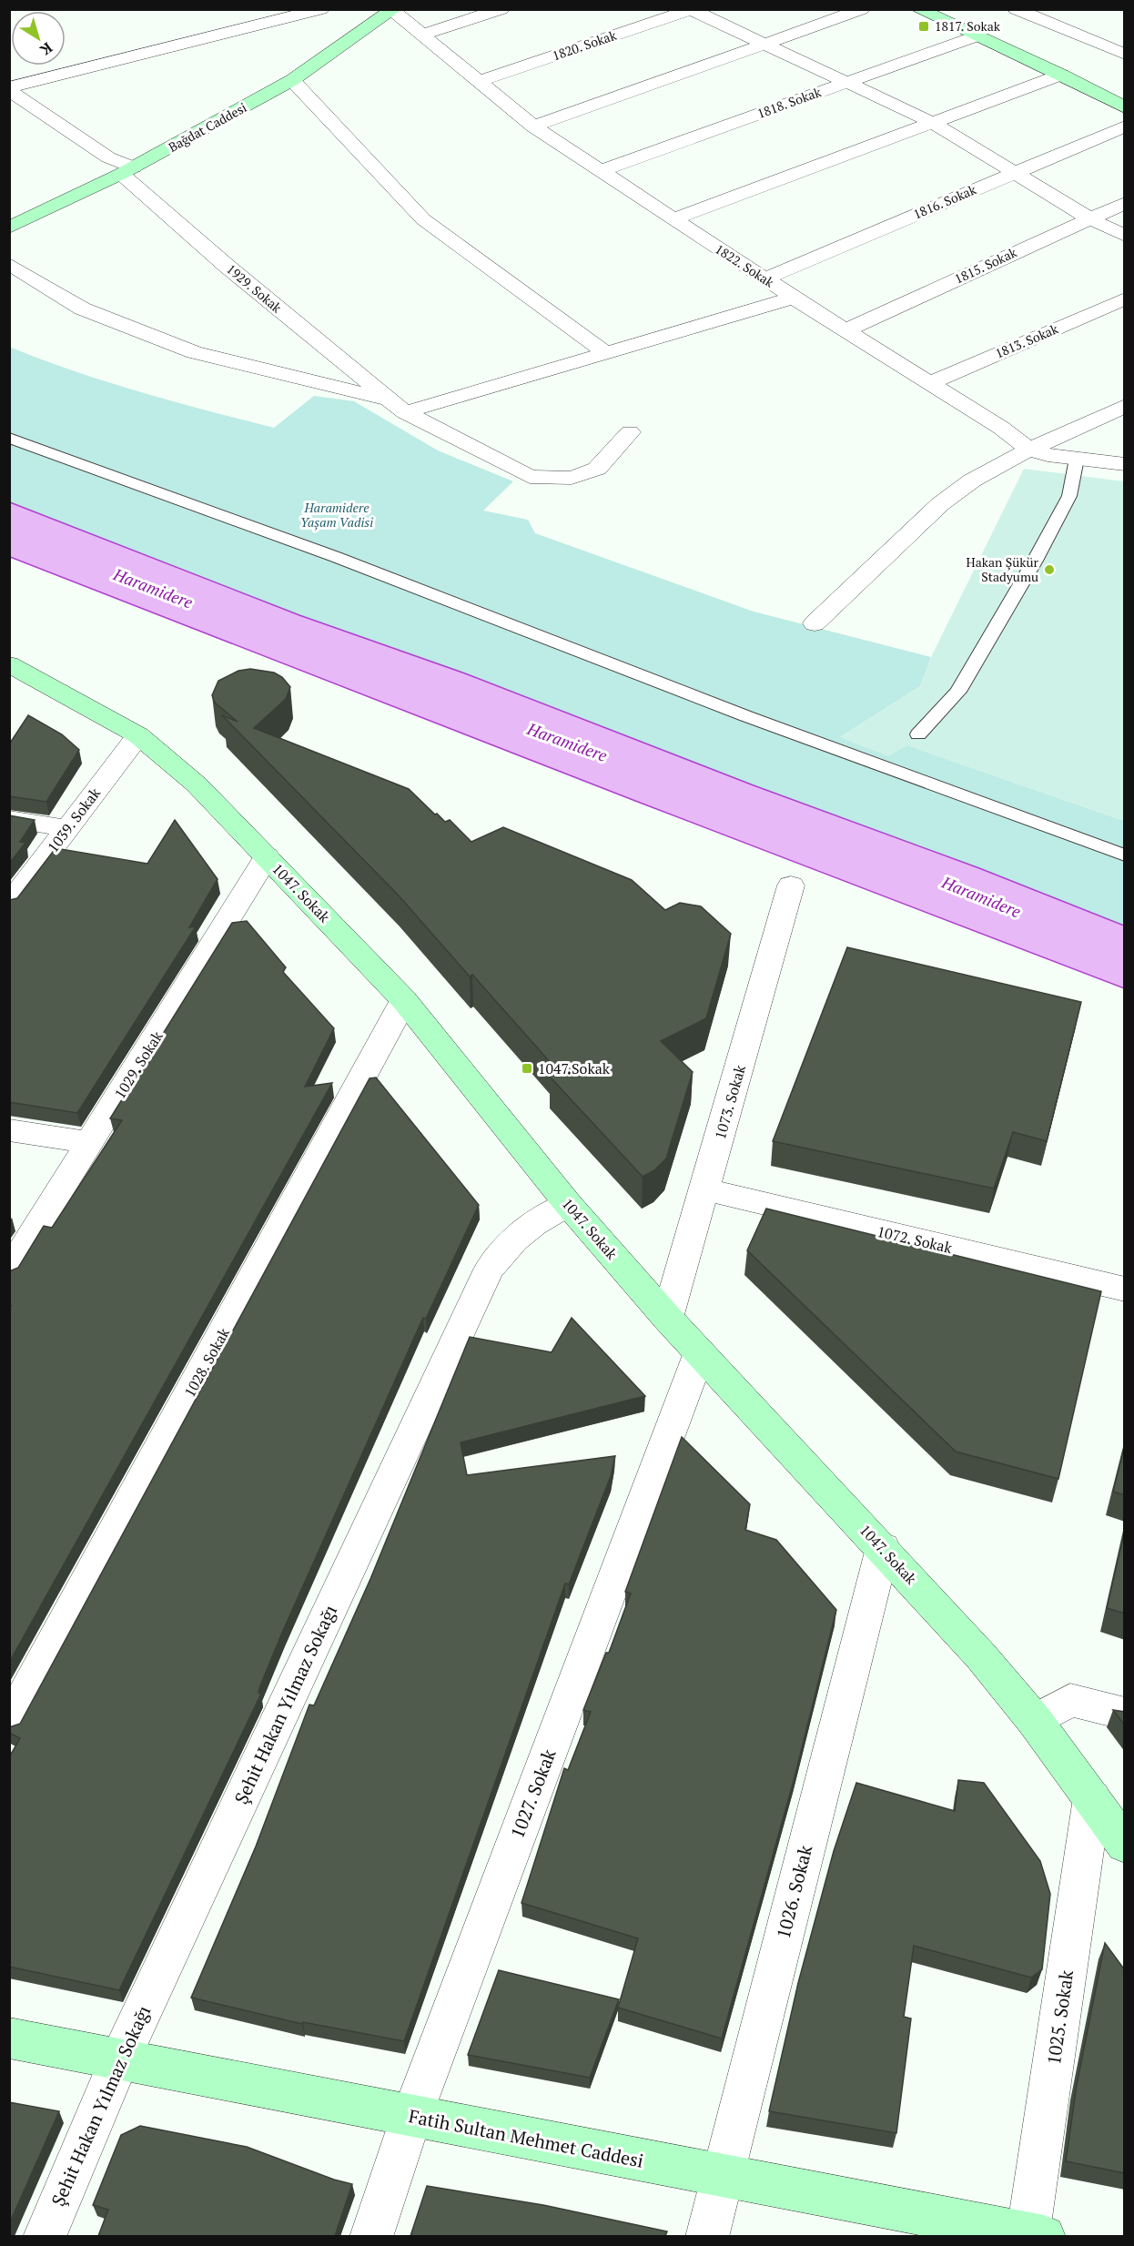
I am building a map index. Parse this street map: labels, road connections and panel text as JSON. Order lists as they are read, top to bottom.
{
  "streets": {
    "main road": ["Bağdat Caddesi", "1047. Sokak", "Fatih Sultan Mehmet Caddesi"],
    "street": [
      "1820. Sokak",
      "1818. Sokak",
      "1816. Sokak",
      "1822. Sokak",
      "1815. Sokak",
      "1929. Sokak",
      "1813. Sokak",
      "1039. Sokak",
      "1029. Sokak",
      "1073. Sokak",
      "1072. Sokak",
      "1028. Sokak",
      "Şehit Hakan Yılmaz Sokağı",
      "1027. Sokak",
      "1026. Sokak",
      "1025. Sokak"
    ]
  },
  "crossings": [
    ["1820. Sokak", "1822. Sokak"],
    ["1818. Sokak", "1822. Sokak"],
    ["Bağdat Caddesi", "1822. Sokak"],
    ["Bağdat Caddesi", "1929. Sokak"],
    ["1816. Sokak", "1822. Sokak"],
    ["1822. Sokak", "1815. Sokak"],
    ["1822. Sokak", "1813. Sokak"],
    ["1039. Sokak", "1047. Sokak"],
    ["1047. Sokak", "1029. Sokak"],
    ["1047. Sokak", "1073. Sokak"],
    ["1047. Sokak", "1028. Sokak"],
    ["1047. Sokak", "Şehit Hakan Yılmaz Sokağı"],
    ["1047. Sokak", "1027. Sokak"],
    ["1047. Sokak", "1026. Sokak"],
    ["1047. Sokak", "1025. Sokak"],
    ["1073. Sokak", "1072. Sokak"],
    ["Şehit Hakan Yılmaz Sokağı", "Fatih Sultan Mehmet Caddesi"],
    ["1027. Sokak", "Fatih Sultan Mehmet Caddesi"],
    ["1026. Sokak", "Fatih Sultan Mehmet Caddesi"],
    ["1025. Sokak", "Fatih Sultan Mehmet Caddesi"]
  ],
  "water": ["Haramidere"],
  "parks": ["Haramidere Yaşam Vadisi"],
  "places": {
    "transit": ["1817. Sokak", "1047.Sokak"],
    "other": ["Hakan Şükür Stadyumu"]
  },
  "north": "bottom right"
}
